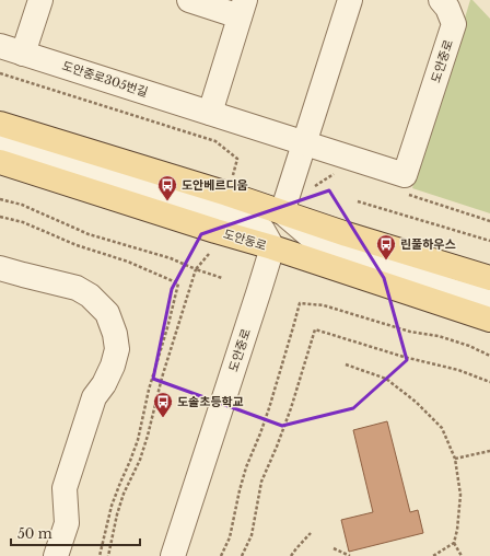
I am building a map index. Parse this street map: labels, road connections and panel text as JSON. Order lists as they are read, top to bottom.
{
  "streets": {
    "main road": ["도안중로", "도안동로"],
    "street": ["도안중로305번길"]
  },
  "crossings": [
    ["도안중로", "도안중로305번길"],
    ["도안중로", "도안동로"]
  ],
  "places": {
    "bus stop": ["도안베르디움", "린풀하우스", "도솔초등학교"]
  },
  "scale_bar": "50 m"
}
